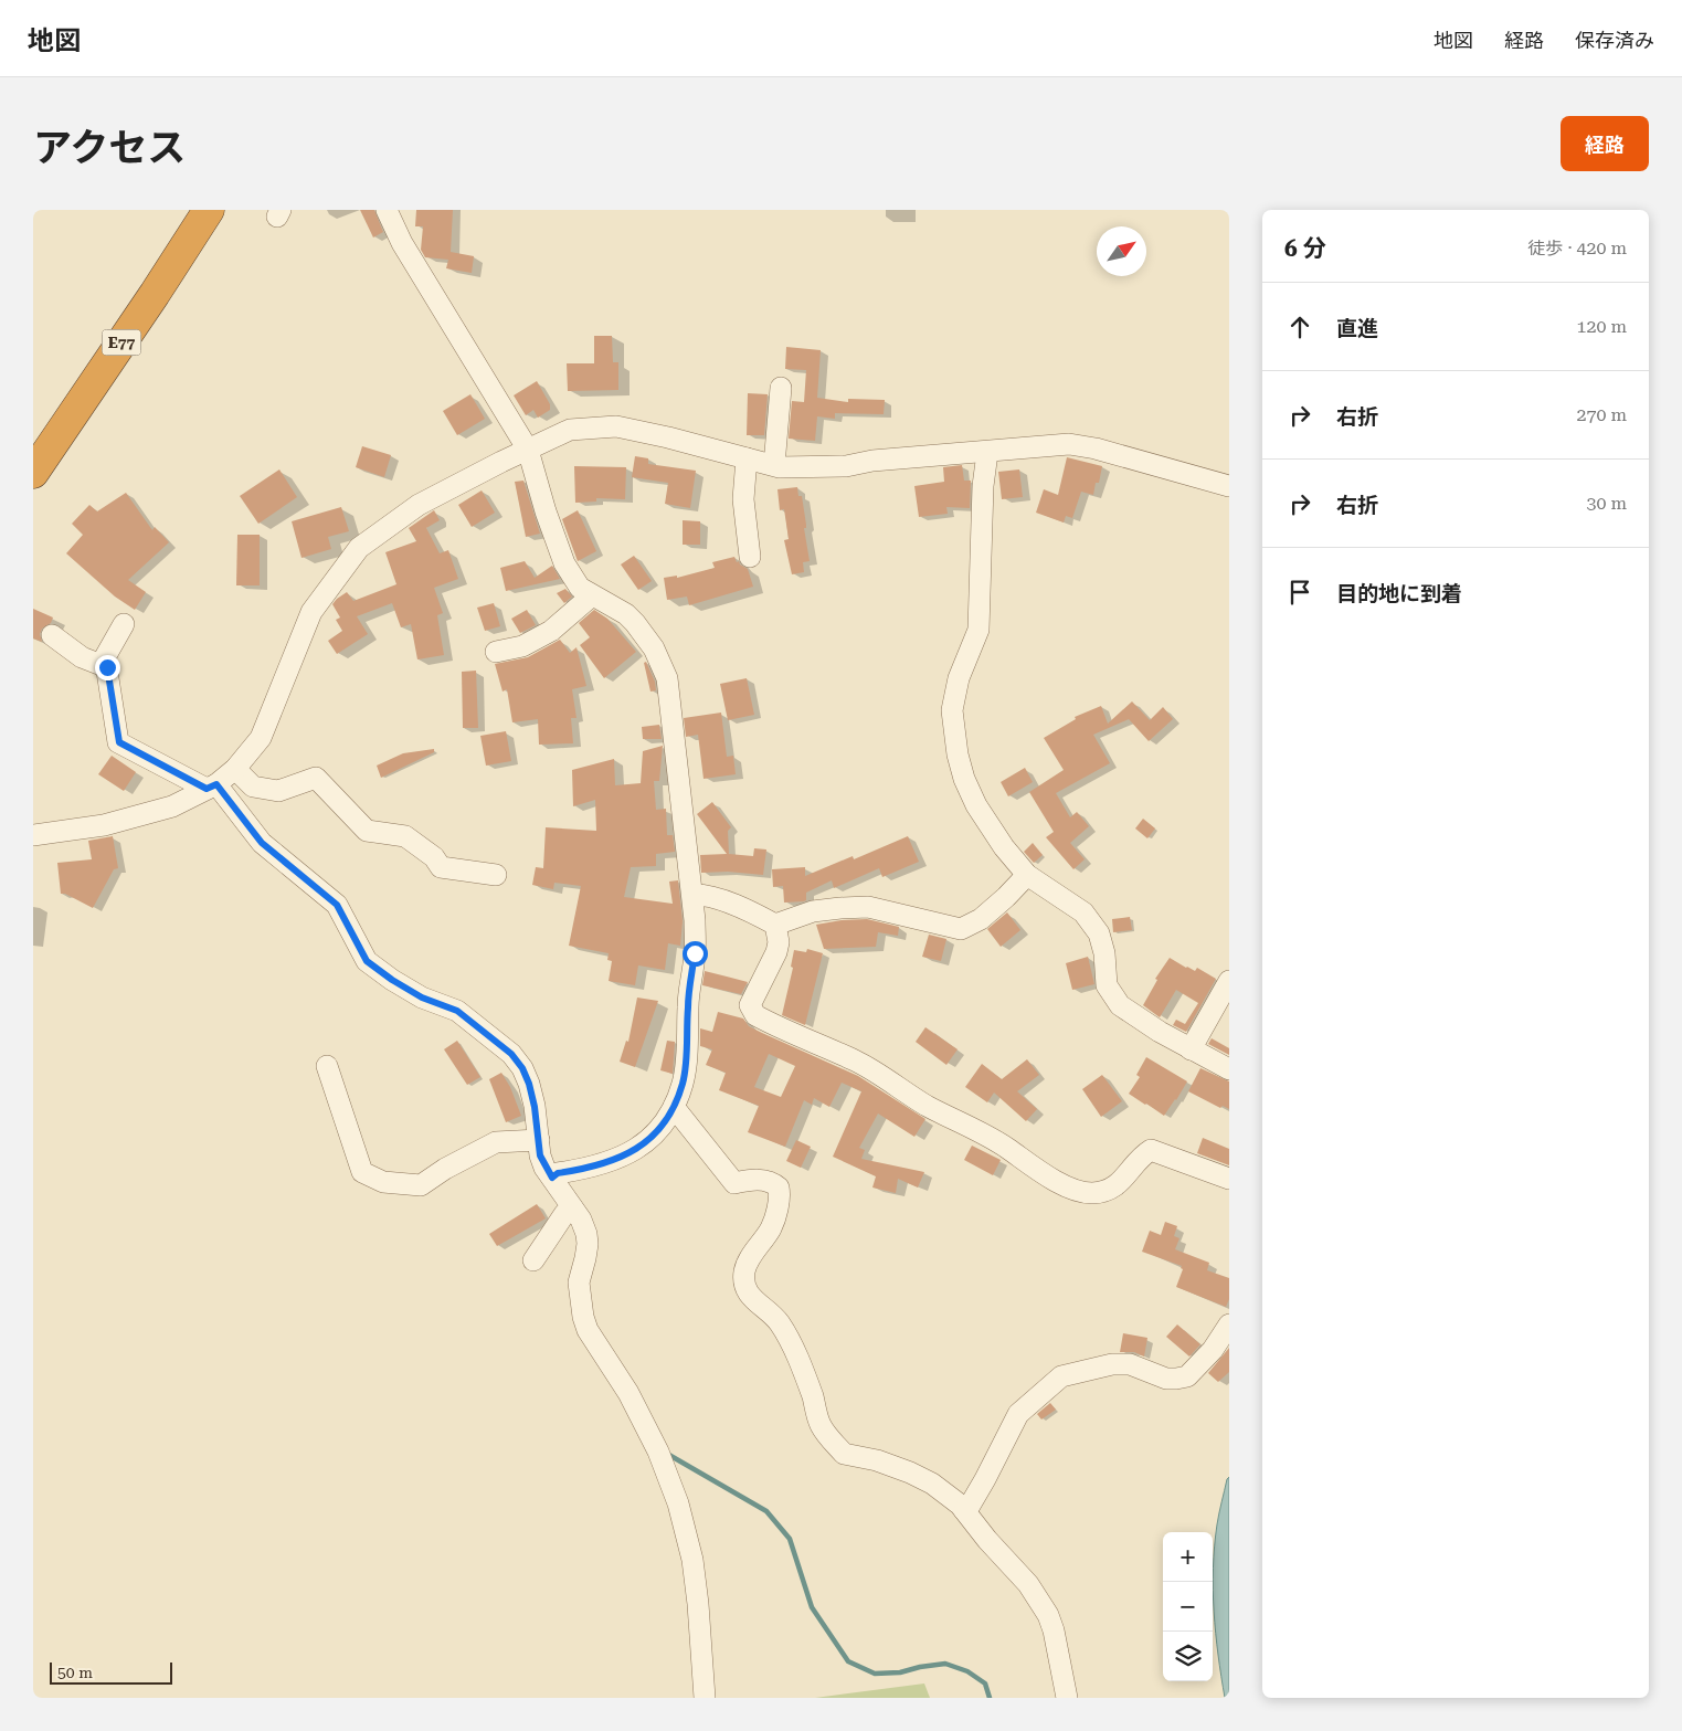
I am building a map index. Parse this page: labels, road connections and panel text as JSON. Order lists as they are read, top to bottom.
{
  "streets": {
    "highway": ["E77"]
  },
  "scale_bar": "50 m",
  "north": "top right",
  "page": {
    "header": "地図",
    "nav": ["地図", "経路", "保存済み"],
    "title": "アクセス",
    "buttons": "経路",
    "heading": ["6 分", "徒歩 · 420 m"],
    "list": [
      ["直進", "120 m"],
      ["右折", "270 m"],
      ["右折", "30 m"],
      "目的地に到着"
    ],
    "map_buttons": ["+", "−"],
    "scale": "50 m"
  }
}
